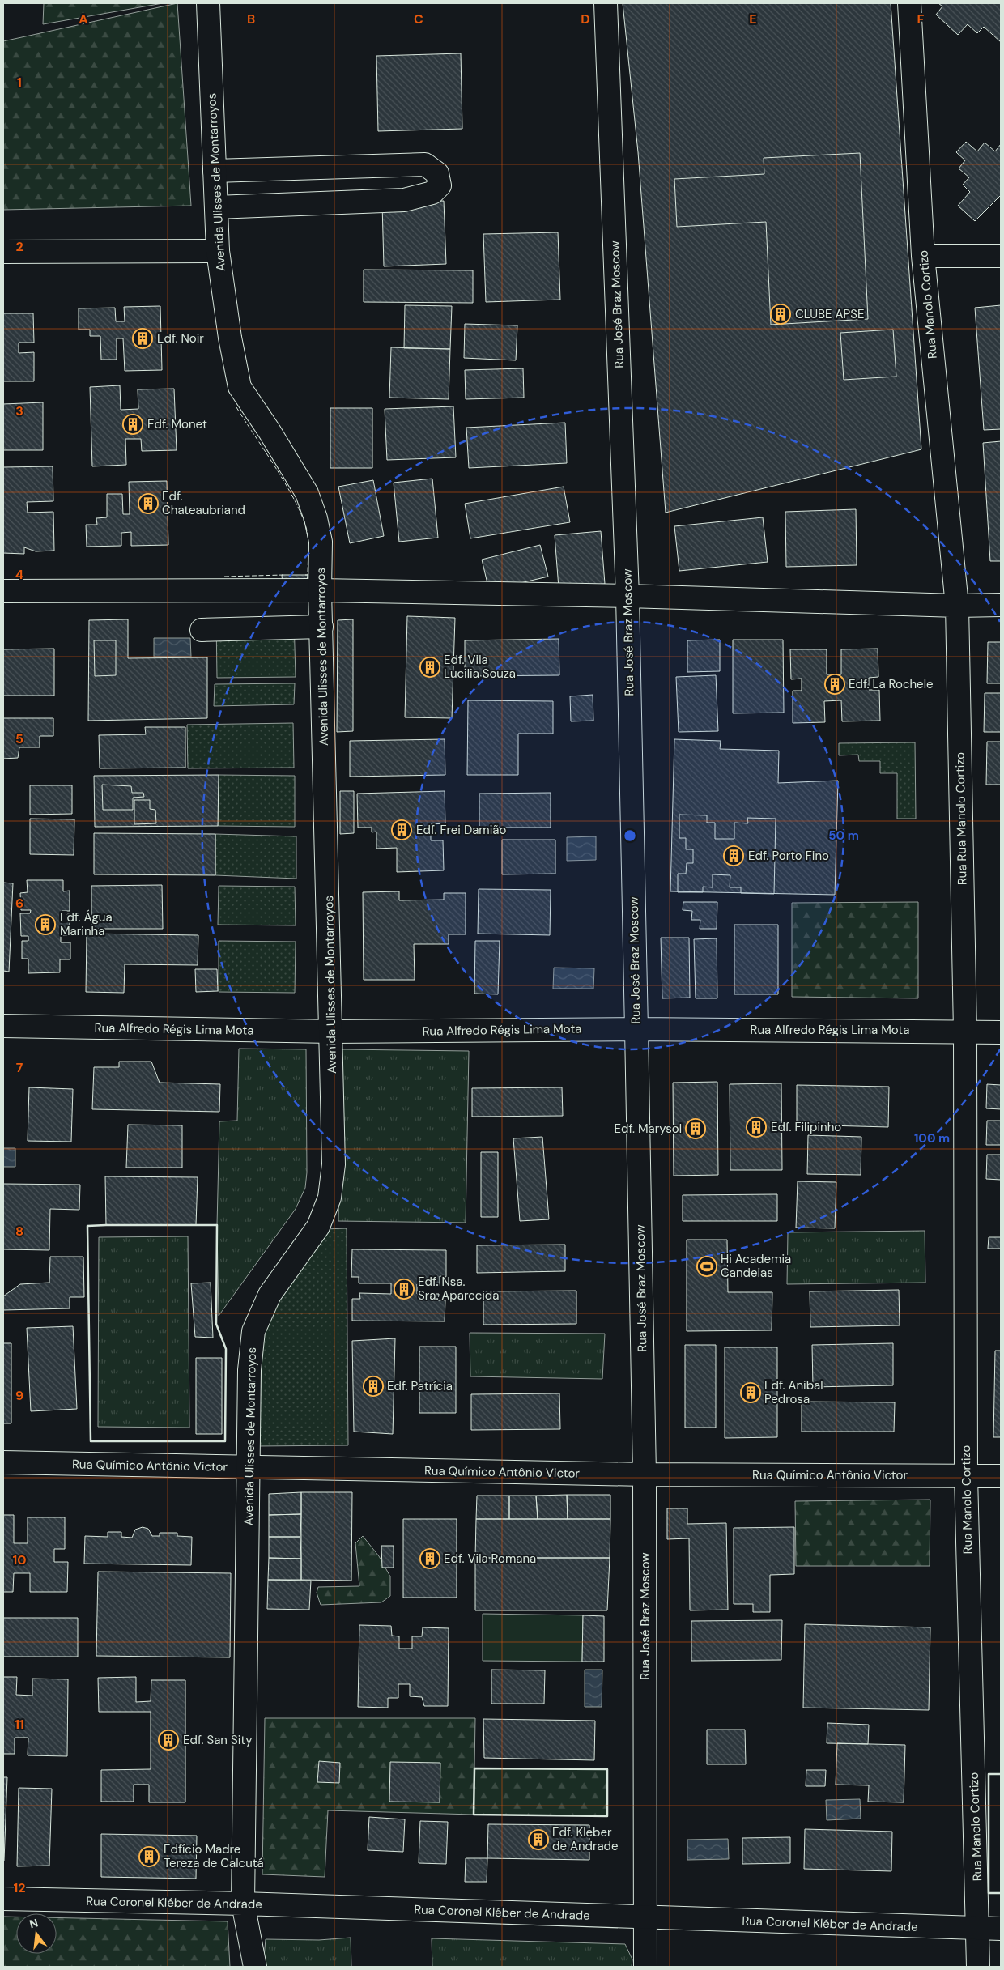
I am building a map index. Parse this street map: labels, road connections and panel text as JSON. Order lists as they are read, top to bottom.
{
  "streets": {
    "street": [
      "Avenida Ulisses de Montarroyos",
      "Rua José Braz Moscow",
      "Rua Manolo Cortizo",
      "Rua Rua Manolo Cortizo",
      "Rua Alfredo Régis Lima Mota",
      "Rua Químico Antônio Victor",
      "Rua Coronel Kléber de Andrade"
    ]
  },
  "crossings": [
    ["Avenida Ulisses de Montarroyos", "Rua Alfredo Régis Lima Mota"],
    ["Avenida Ulisses de Montarroyos", "Rua Químico Antônio Victor"],
    ["Avenida Ulisses de Montarroyos", "Rua Coronel Kléber de Andrade"],
    ["Rua José Braz Moscow", "Rua Alfredo Régis Lima Mota"],
    ["Rua José Braz Moscow", "Rua Químico Antônio Victor"],
    ["Rua José Braz Moscow", "Rua Coronel Kléber de Andrade"],
    ["Rua Manolo Cortizo", "Rua Rua Manolo Cortizo"],
    ["Rua Manolo Cortizo", "Rua Alfredo Régis Lima Mota"],
    ["Rua Manolo Cortizo", "Rua Químico Antônio Victor"],
    ["Rua Manolo Cortizo", "Rua Coronel Kléber de Andrade"],
    ["Rua Rua Manolo Cortizo", "Rua Alfredo Régis Lima Mota"]
  ],
  "places": {
    "building": [
      "CLUBE APSE",
      "Edf. Noir",
      "Edf. Monet",
      "Edf. Chateaubriand",
      "Edf. Vila Lucilia Souza",
      "Edf. La Rochele",
      "Edf. Frei Damião",
      "Edf. Porto Fino",
      "Edf. Água Marinha",
      "Edf. Filipinho",
      "Edf. Marysol",
      "Edf. Nsa. Sra. Aparecida",
      "Edf. Patrícia",
      "Edf. Anibal Pedrosa",
      "Edf. Vila Romana",
      "Edf. San Sity",
      "Edf. Kleber de Andrade",
      "Edfício Madre Tereza de Calcutá"
    ],
    "sports": ["Hi Academia Candeias"]
  },
  "north": "top",
  "grid": {
    "columns": [
      "A",
      "B",
      "C",
      "D",
      "E",
      "F"
    ],
    "rows": [
      "1",
      "2",
      "3",
      "4",
      "5",
      "6",
      "7",
      "8",
      "9",
      "10",
      "11",
      "12"
    ]
  },
  "rings": ["50 m", "100 m"]
}
